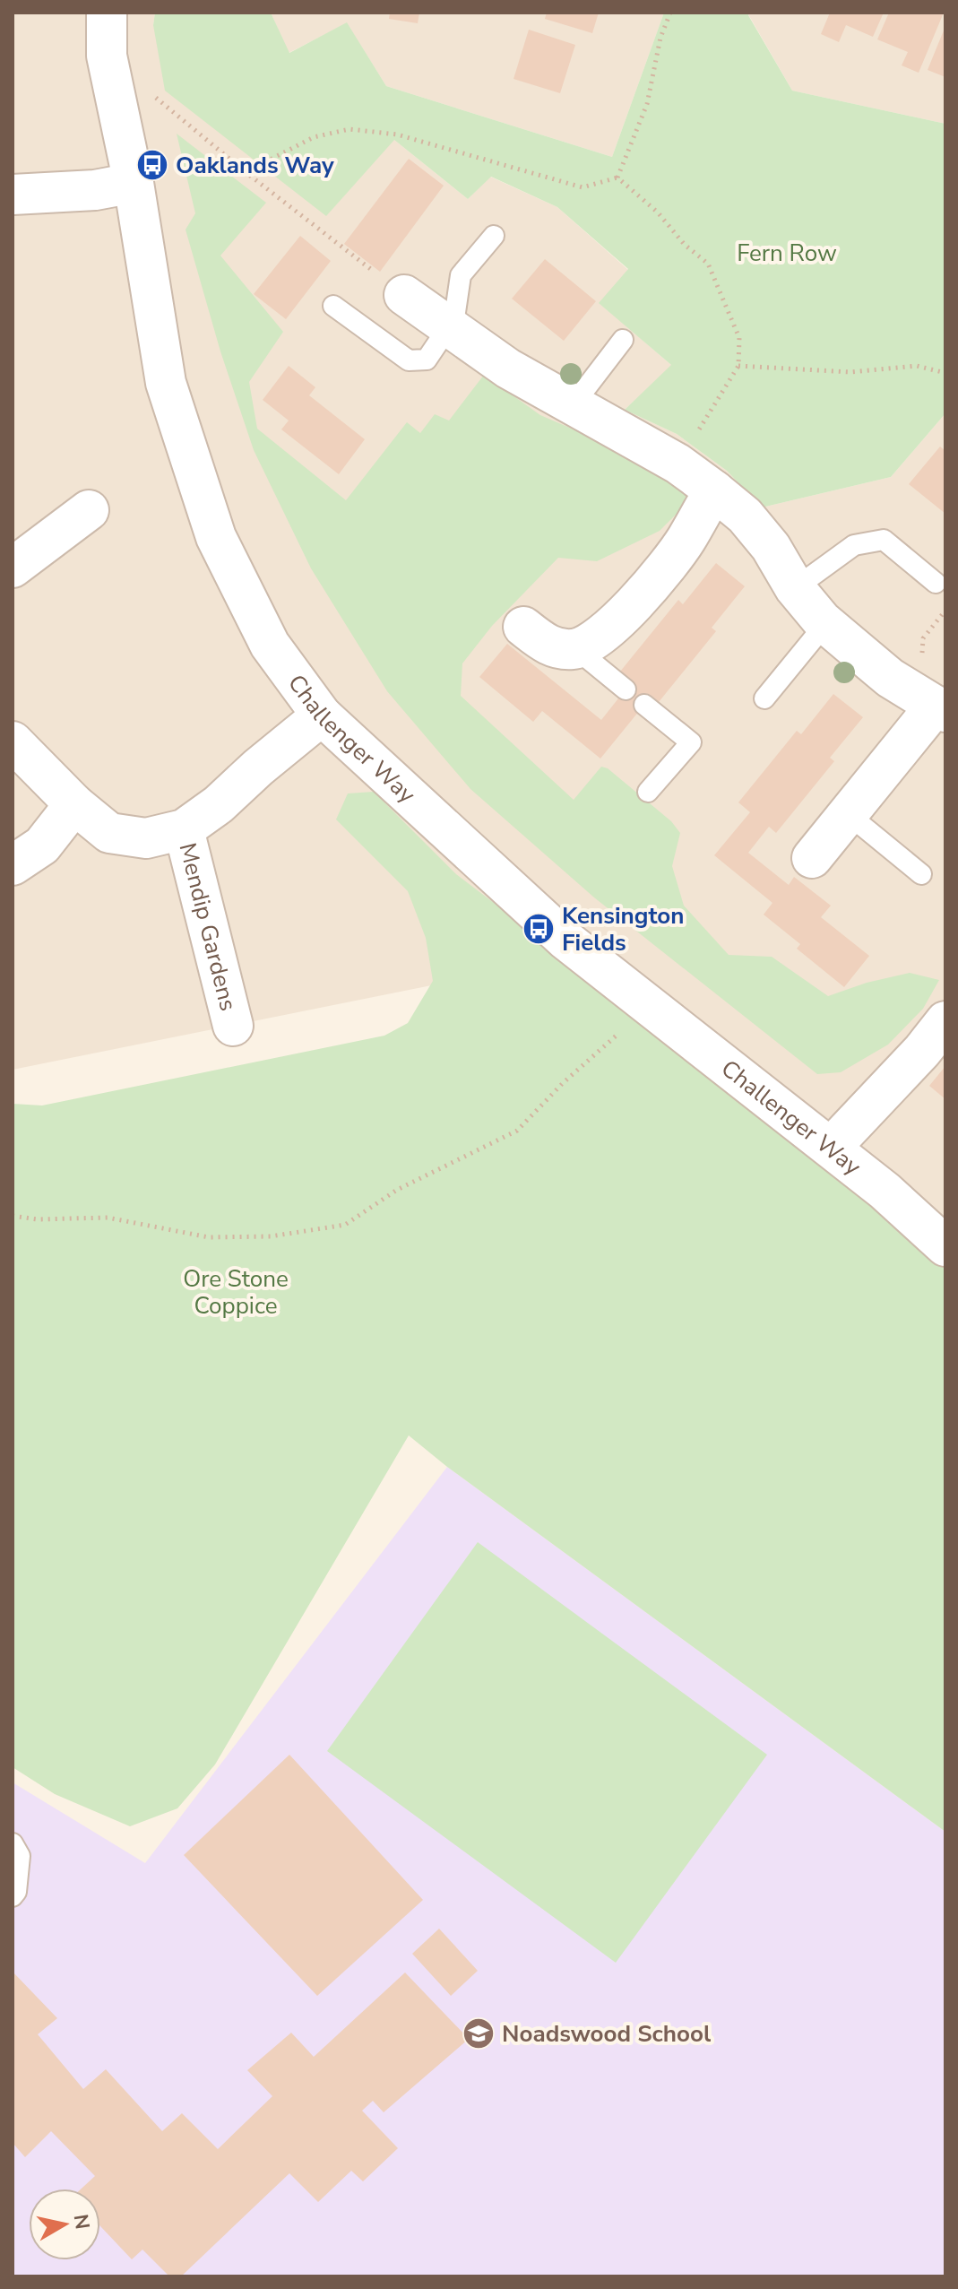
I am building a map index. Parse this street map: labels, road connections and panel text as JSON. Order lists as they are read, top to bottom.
{
  "streets": {
    "street": ["Challenger Way", "Mendip Gardens"]
  },
  "parks": ["Fern Row", "Ore Stone Coppice"],
  "places": {
    "bus stop": ["Oaklands Way", "Kensington Fields"],
    "school or university": ["Noadswood School"]
  },
  "north": "right"
}
